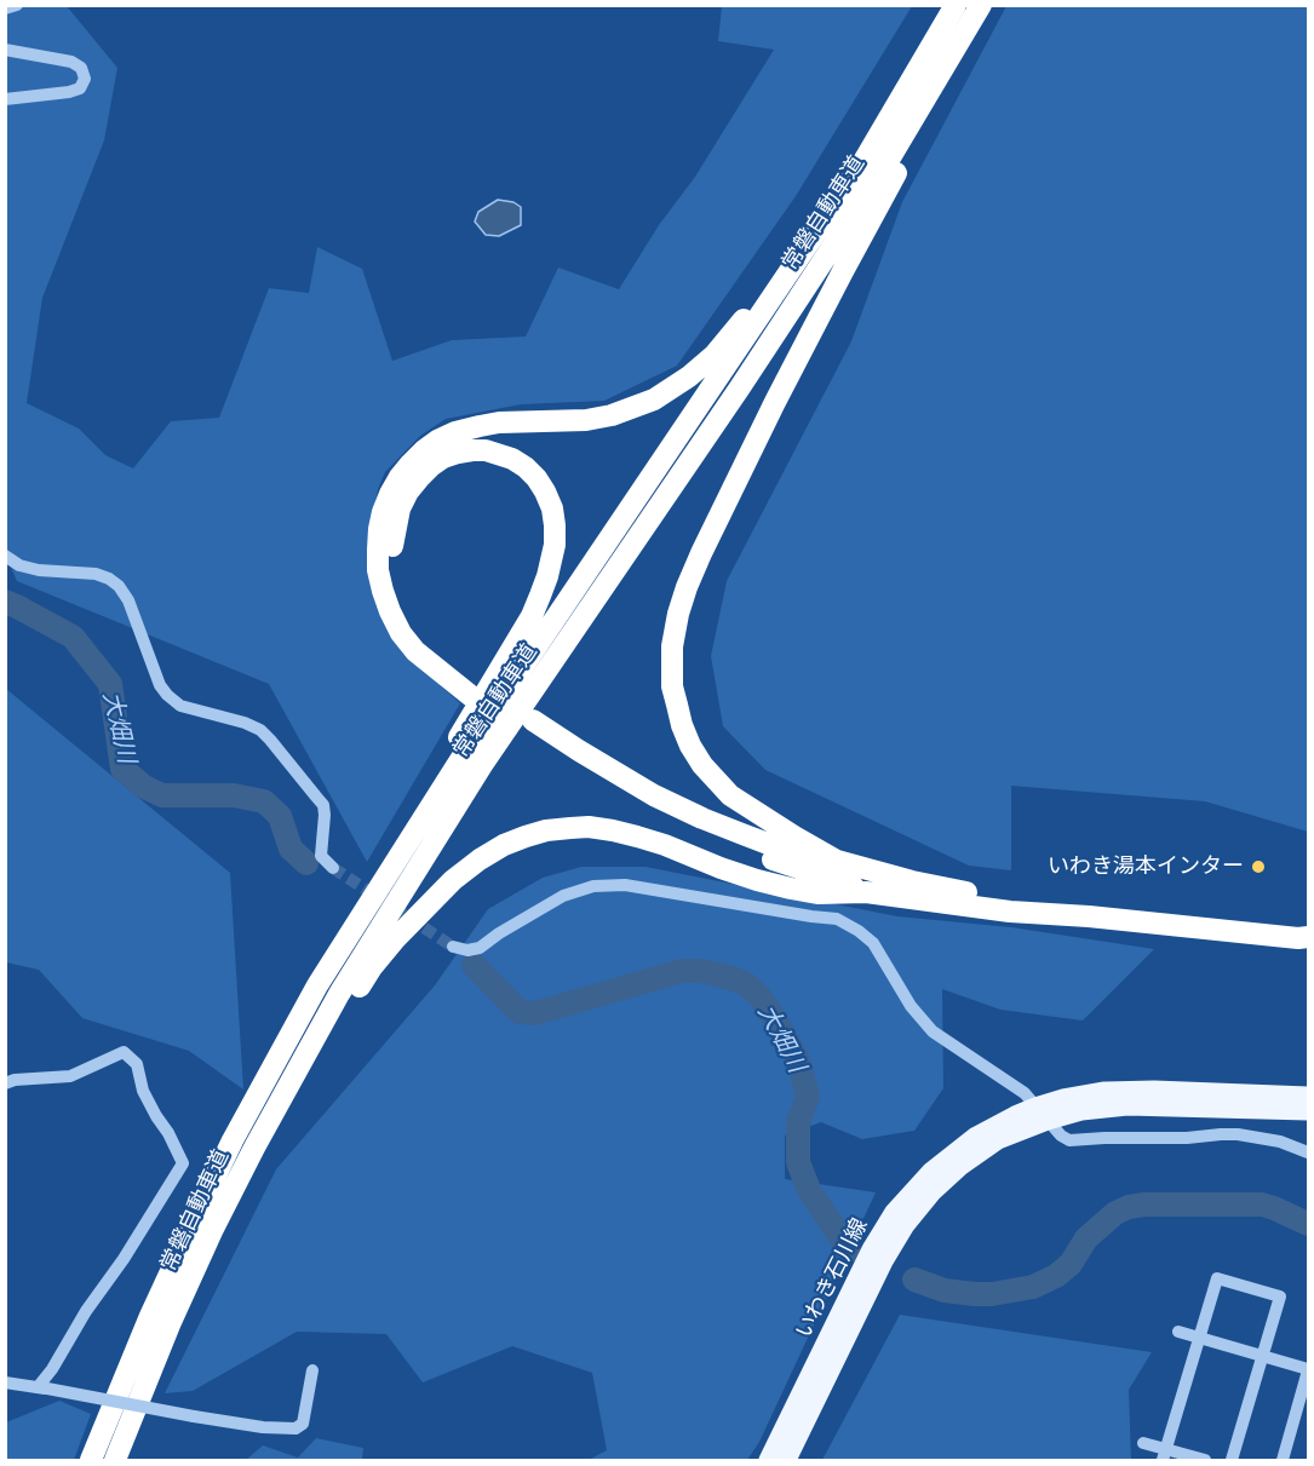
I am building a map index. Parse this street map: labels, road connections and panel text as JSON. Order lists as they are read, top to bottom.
{
  "streets": {
    "highway": ["常磐自動車道"],
    "main road": ["いわき石川線"]
  },
  "water": ["大畑川"],
  "places": ["いわき湯本インター"]
}
